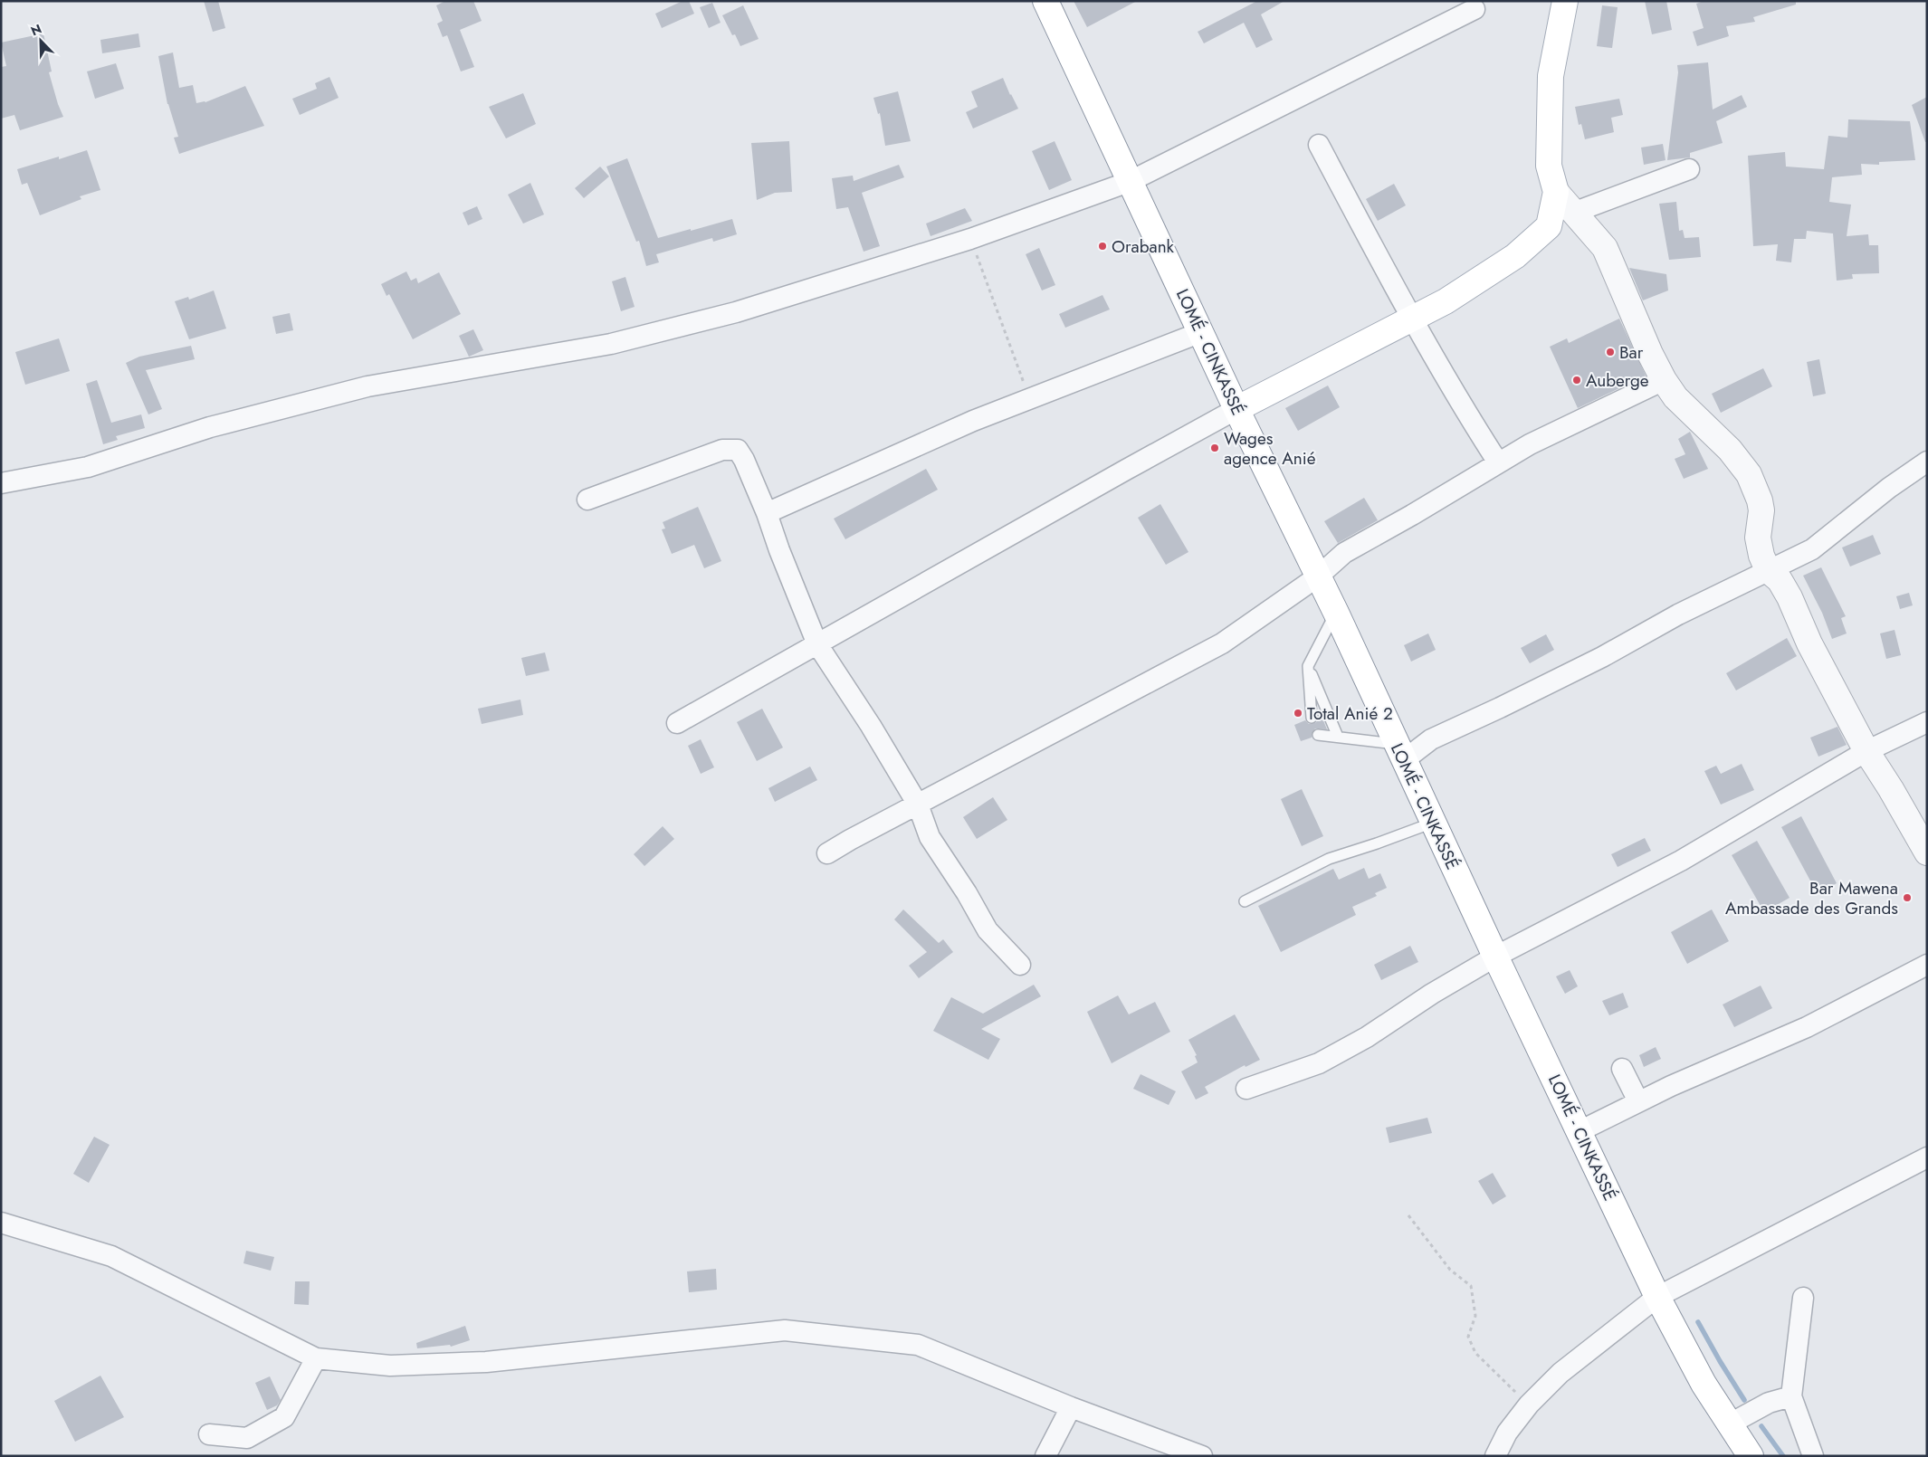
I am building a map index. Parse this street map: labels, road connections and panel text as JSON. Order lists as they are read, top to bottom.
{
  "streets": {
    "main road": ["LOMÉ - CINKASSÉ"]
  },
  "places": [
    "Orabank",
    "Bar",
    "Auberge",
    "Wages agence Anié",
    "Total Anié 2",
    "Bar Mawena Ambassade des Grands"
  ],
  "north": "top left"
}
